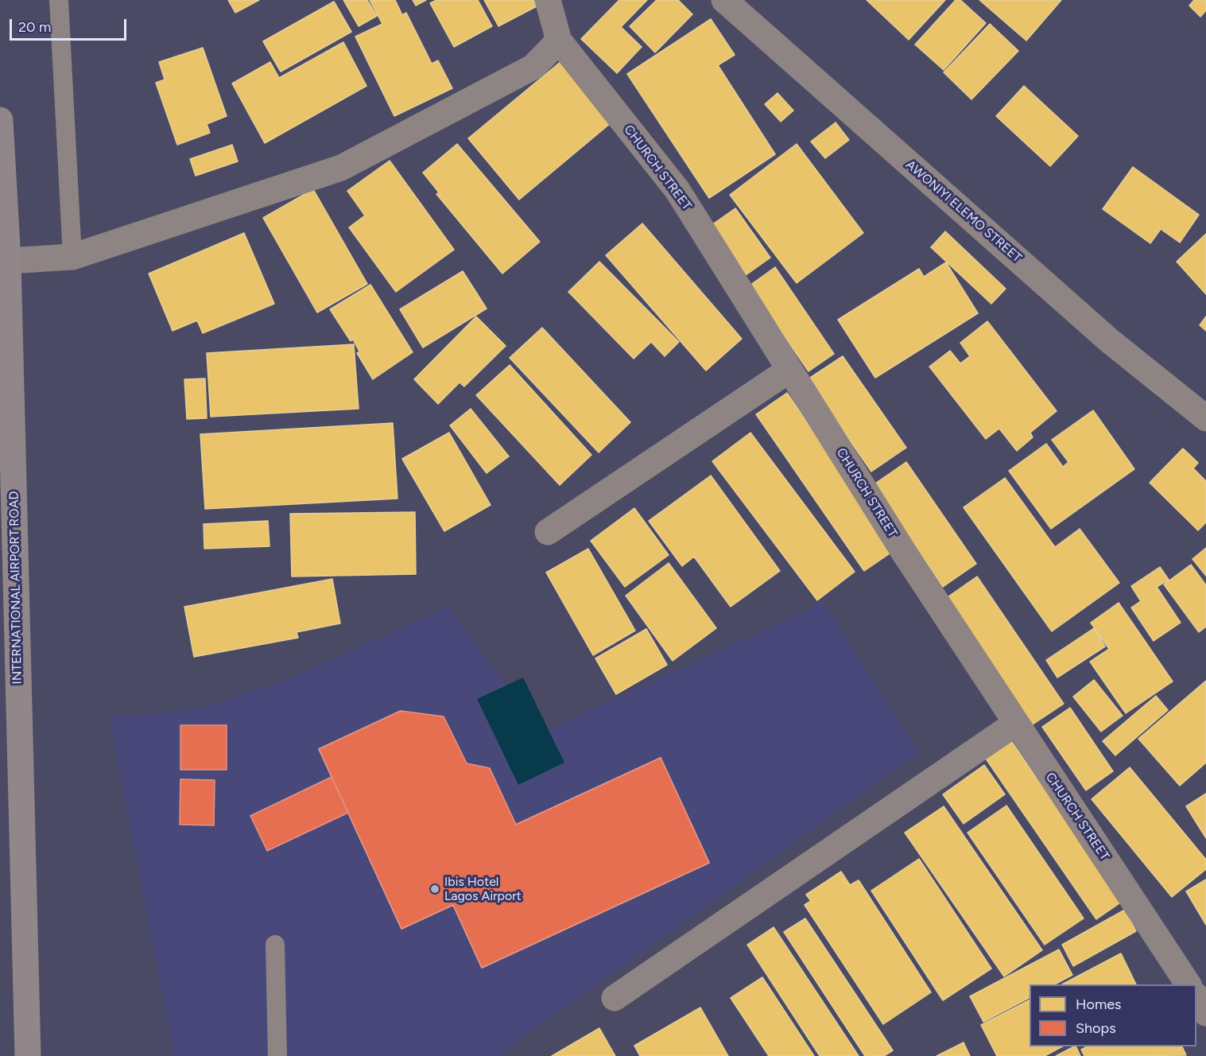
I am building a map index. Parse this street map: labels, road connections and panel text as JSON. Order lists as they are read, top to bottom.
{
  "streets": {
    "main road": ["INTERNATIONAL AIRPORT ROAD"],
    "street": ["CHURCH STREET", "AWONIYI ELEMO STREET"]
  },
  "places": ["Ibis Hotel Lagos Airport"],
  "legend": ["Homes", "Shops"],
  "scale_bar": "20 m"
}
